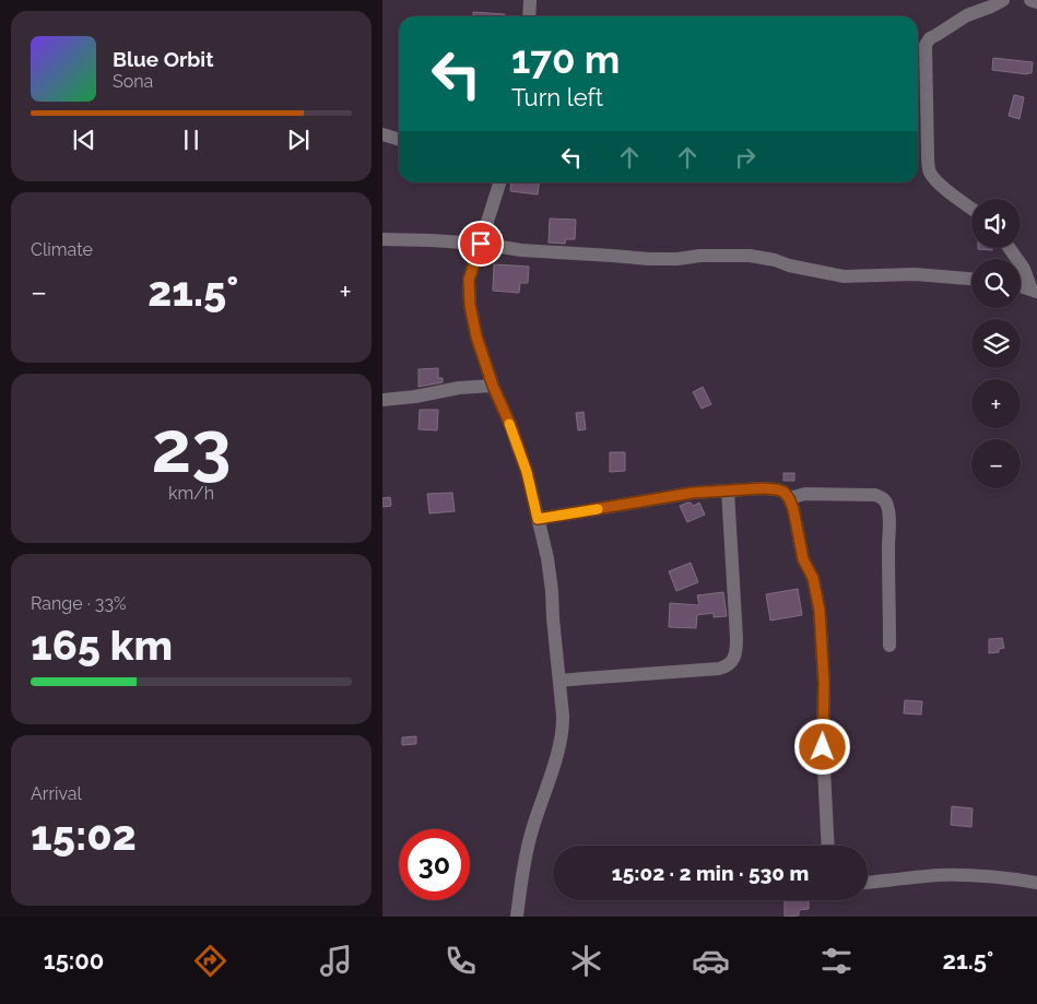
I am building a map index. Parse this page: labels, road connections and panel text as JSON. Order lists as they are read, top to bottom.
{
  "page": {
    "turn": ["170 m", "Turn left"],
    "song": ["Blue Orbit", "Sona"],
    "tile": [
      "Climate",
      ["23", "km/h"],
      ["Range · 33%", "165 km"],
      ["Arrival", "15:02"]
    ],
    "map_buttons": ["+", "−"],
    "heat": ["−", "21.5°", "+"],
    "limit": "30",
    "trip": "15:02 · 2 min · 530 m",
    "tabs": ["15:00", "21.5°"]
  }
}
